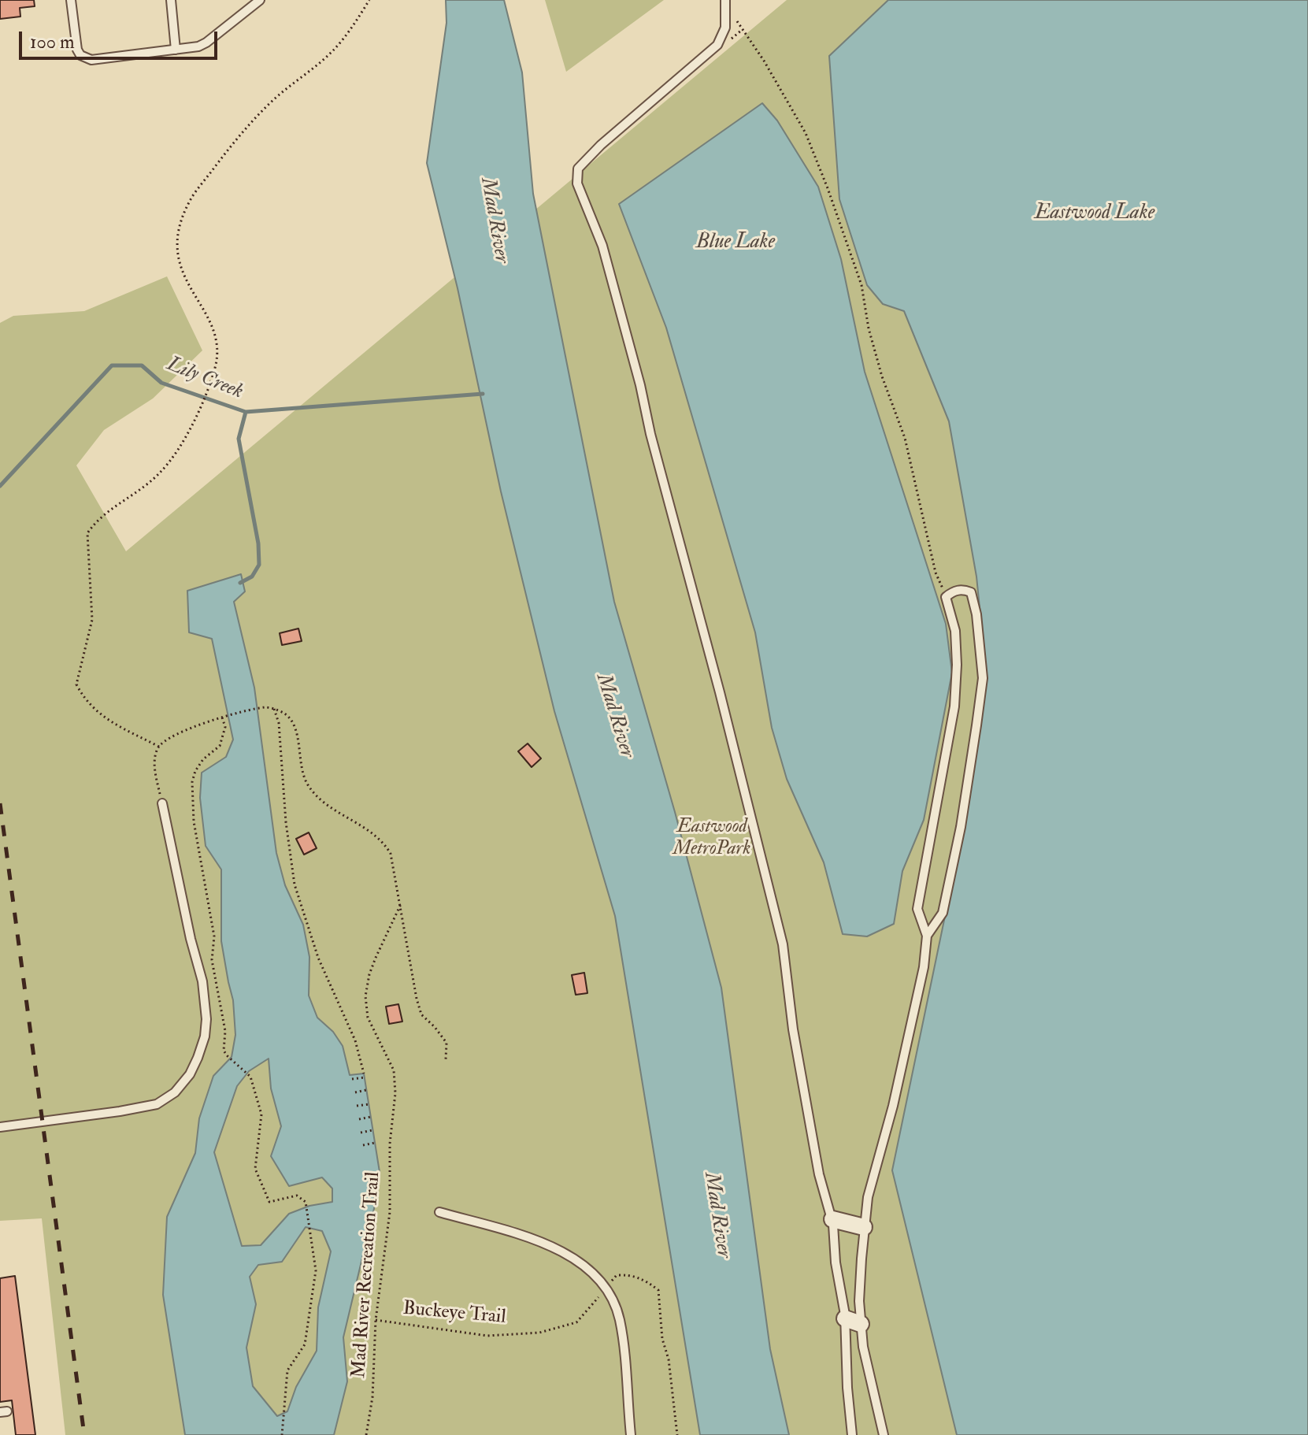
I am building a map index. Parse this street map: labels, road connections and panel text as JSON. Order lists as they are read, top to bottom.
{
  "streets": {
    "path": ["Mad River Recreation Trail", "Buckeye Trail"]
  },
  "crossings": [
    ["Mad River Recreation Trail", "Buckeye Trail"]
  ],
  "water": [
    "Eastwood Lake",
    "Mad River",
    "Blue Lake",
    "Lily Creek"
  ],
  "parks": ["Eastwood MetroPark"],
  "scale_bar": "100 m"
}
